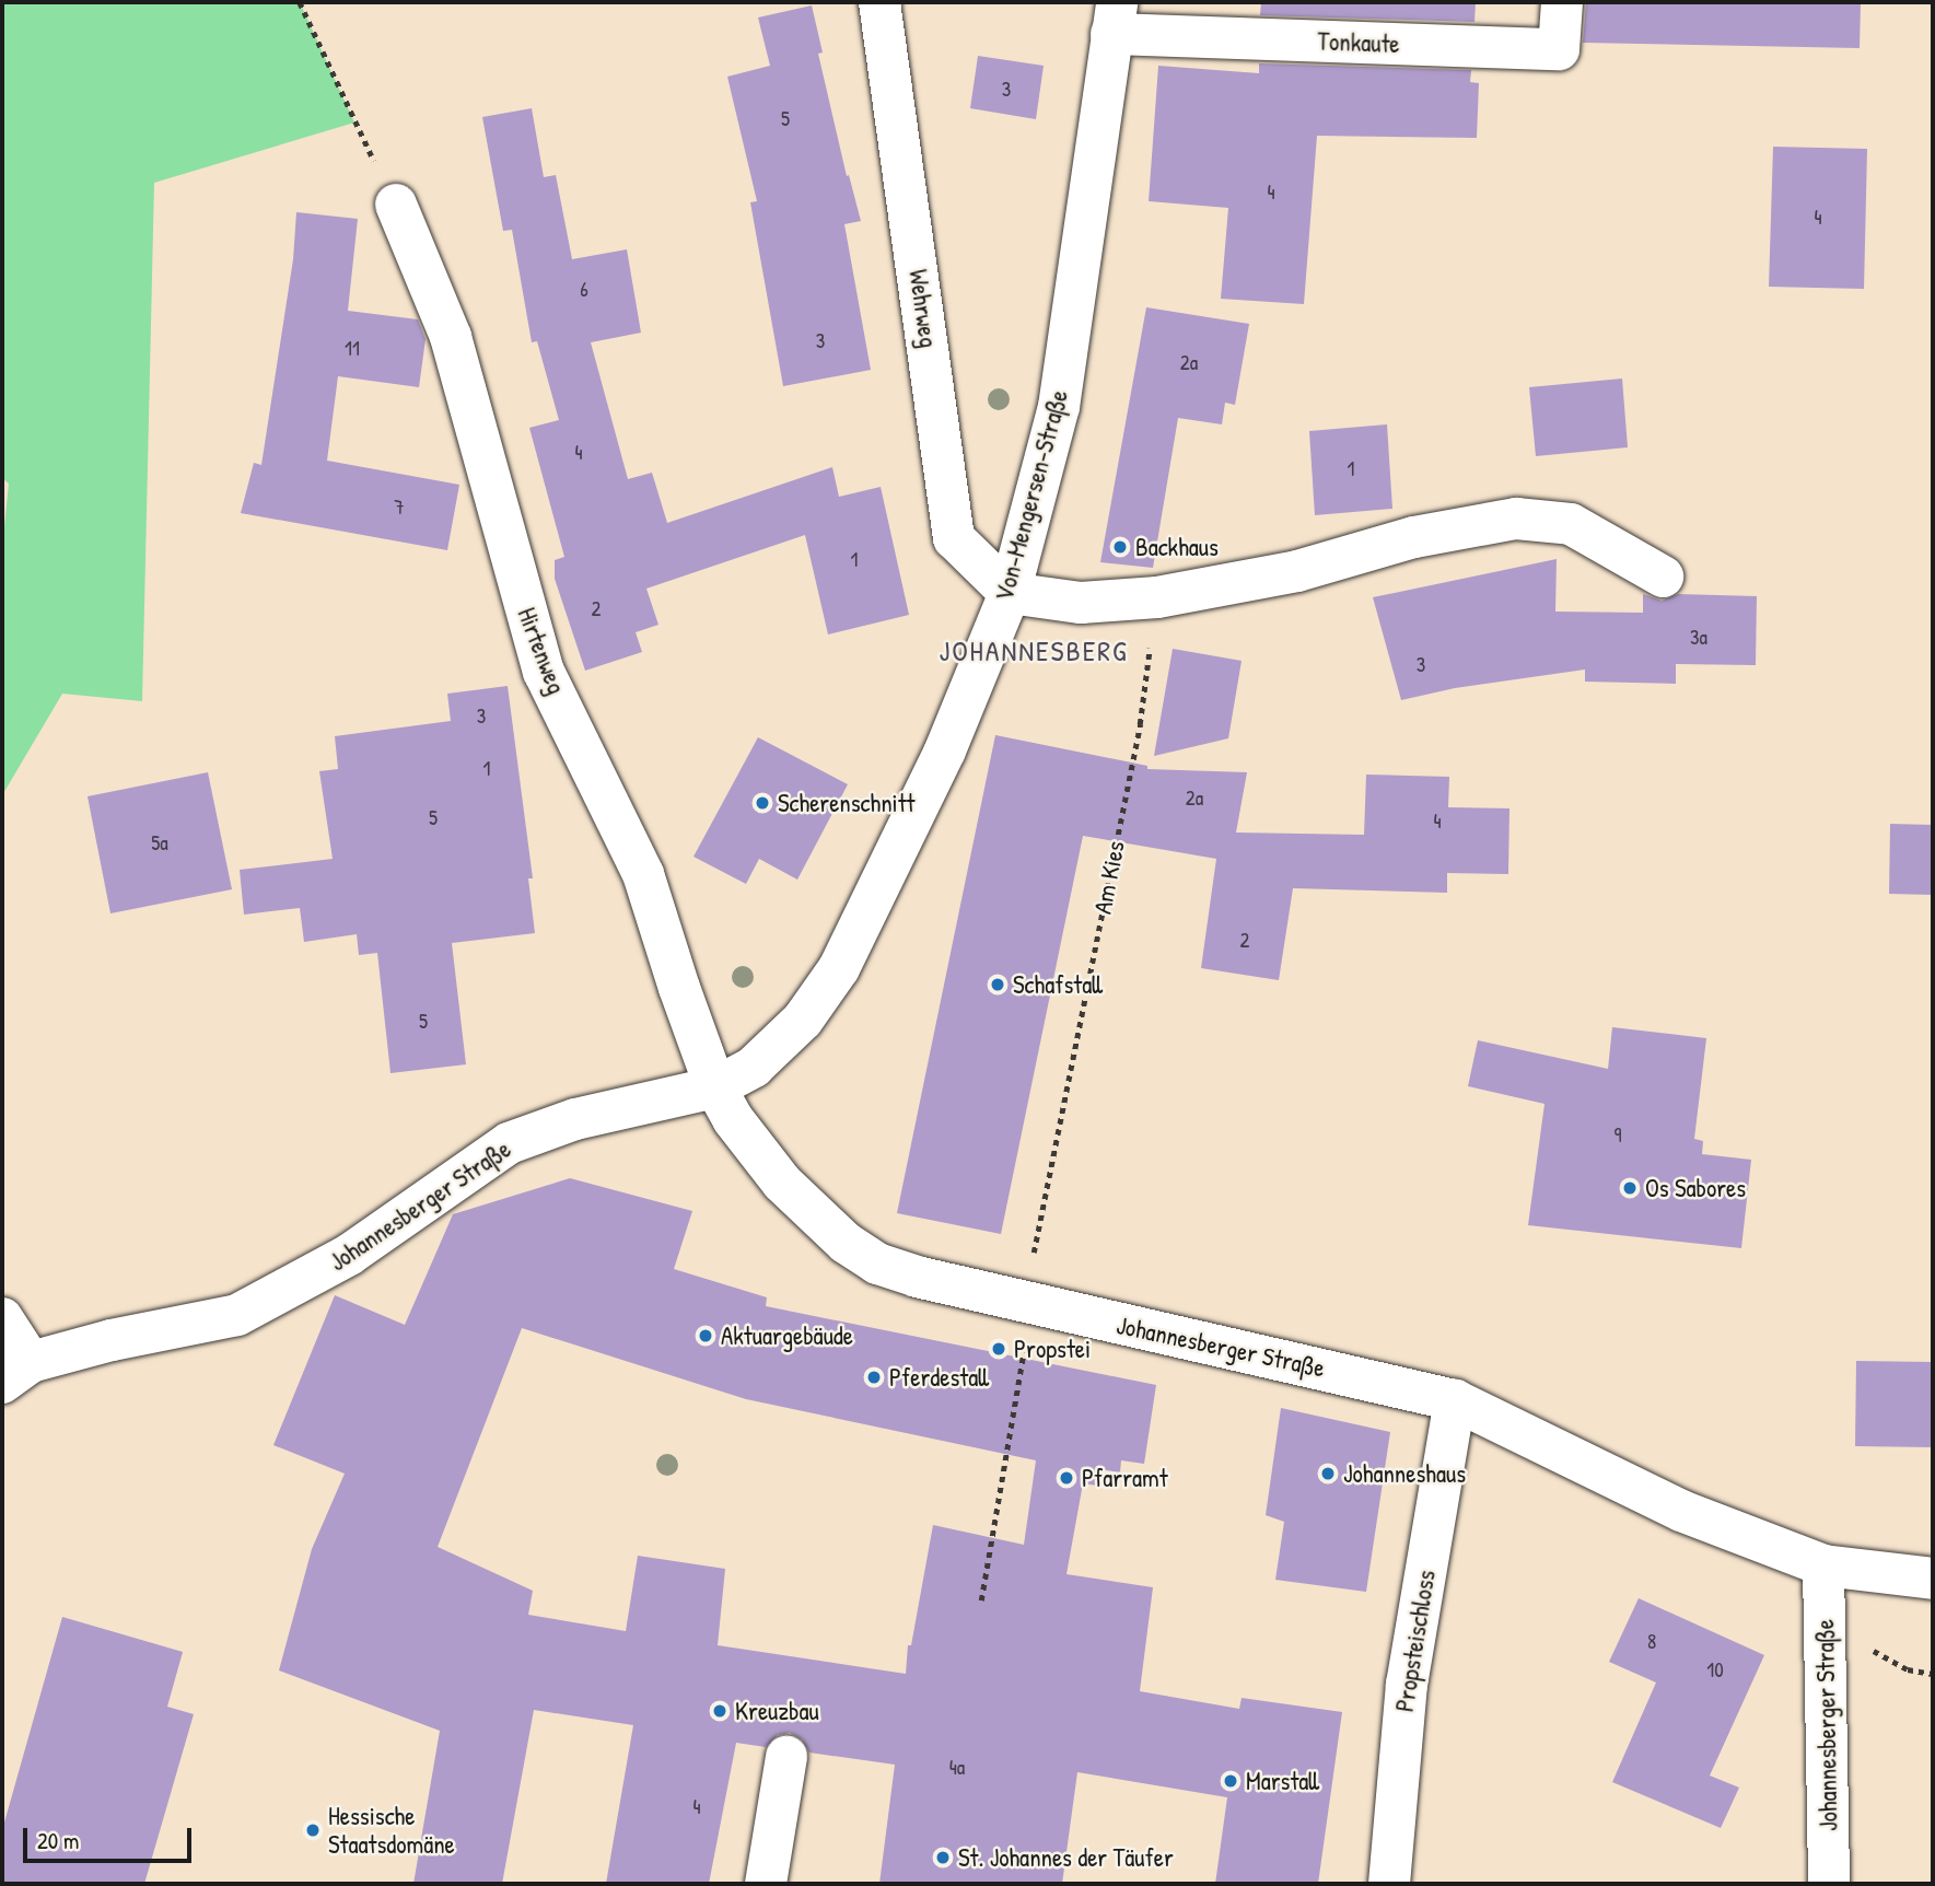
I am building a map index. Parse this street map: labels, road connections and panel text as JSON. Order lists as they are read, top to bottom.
{
  "streets": {
    "street": [
      "Tonkaute",
      "Wehrweg",
      "Von-Mengersen-Straße",
      "Hirtenweg",
      "Johannesberger Straße",
      "Propsteischloss"
    ],
    "path": ["Am Kies"]
  },
  "crossings": [
    ["Tonkaute", "Von-Mengersen-Straße"],
    ["Wehrweg", "Von-Mengersen-Straße"],
    ["Von-Mengersen-Straße", "Hirtenweg"],
    ["Von-Mengersen-Straße", "Johannesberger Straße"],
    ["Hirtenweg", "Johannesberger Straße"],
    ["Am Kies", "Johannesberger Straße"],
    ["Johannesberger Straße", "Propsteischloss"]
  ],
  "districts": ["JOHANNESBERG"],
  "places": [
    "Backhaus",
    "Scherenschnitt",
    "Schafstall",
    "Os Sabores",
    "Aktuargebäude",
    "Propstei",
    "Pferdestall",
    "Johanneshaus",
    "Pfarramt",
    "Kreuzbau",
    "Marstall",
    "Hessische Staatsdomäne",
    "St. Johannes der Täufer"
  ],
  "house_numbers": [
    "3",
    "5",
    "4",
    "4",
    "6",
    "3",
    "11",
    "2a",
    "4",
    "1",
    "7",
    "1",
    "2",
    "3a",
    "3",
    "3",
    "1",
    "2a",
    "5",
    "4",
    "5a",
    "2",
    "5",
    "9",
    "8",
    "10",
    "4a",
    "4"
  ],
  "scale_bar": "20 m"
}
